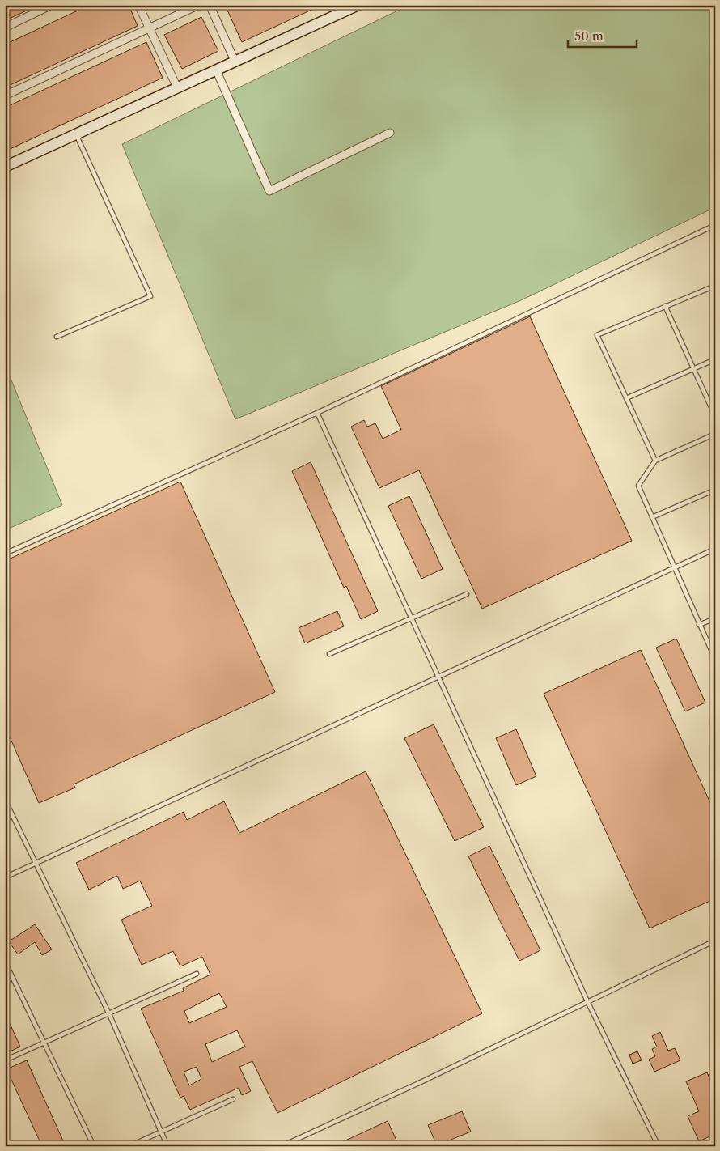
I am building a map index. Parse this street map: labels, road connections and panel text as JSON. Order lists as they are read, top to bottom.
{
  "scale_bar": "50 m"
}
